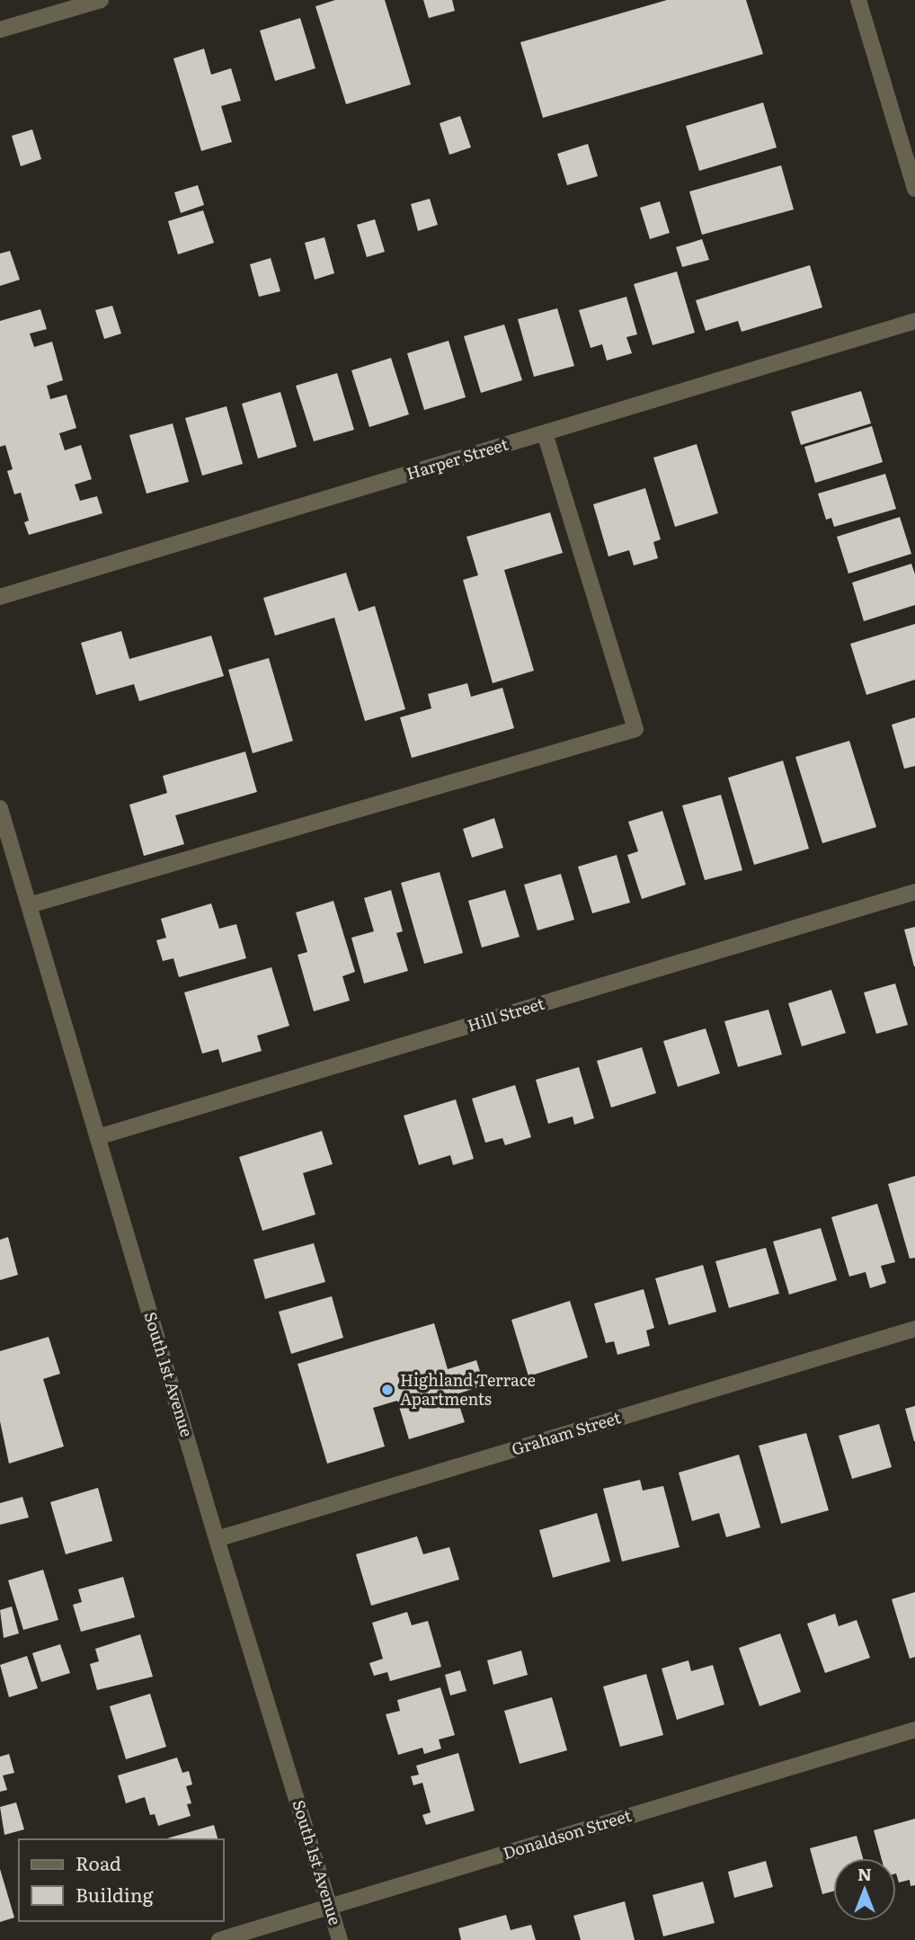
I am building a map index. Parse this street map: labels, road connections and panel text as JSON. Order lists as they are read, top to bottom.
{
  "streets": {
    "street": [
      "Harper Street",
      "Hill Street",
      "South 1st Avenue",
      "Graham Street",
      "Donaldson Street"
    ]
  },
  "crossings": [
    ["Hill Street", "South 1st Avenue"],
    ["South 1st Avenue", "Graham Street"],
    ["South 1st Avenue", "Donaldson Street"]
  ],
  "places": ["Highland Terrace Apartments"],
  "legend": ["Road", "Building"],
  "north": "top"
}
